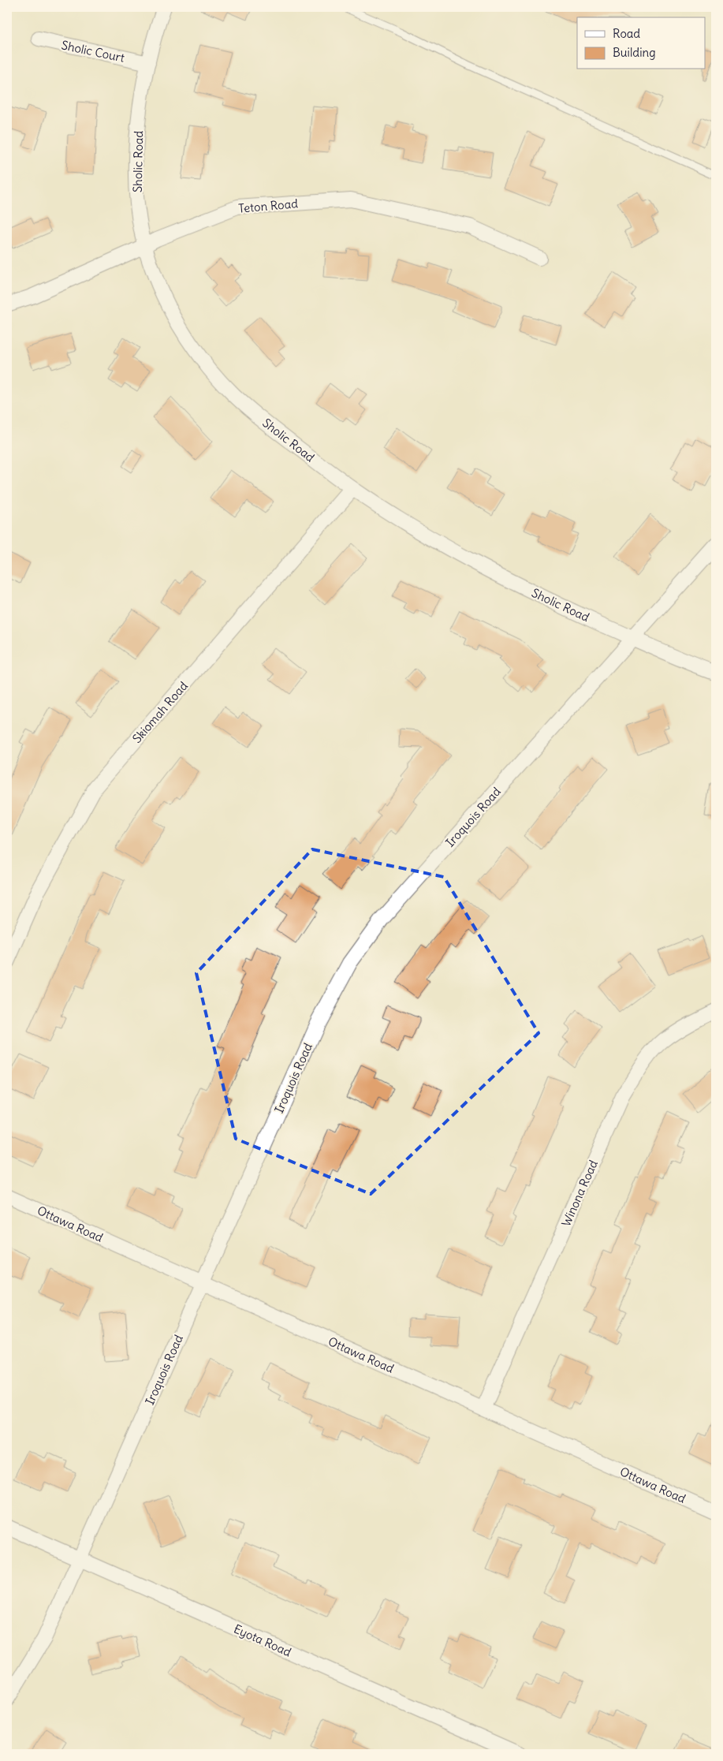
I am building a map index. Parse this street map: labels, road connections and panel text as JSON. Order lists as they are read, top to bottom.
{
  "streets": {
    "street": [
      "Sholic Court",
      "Sholic Road",
      "Teton Road",
      "Skiomah Road",
      "Iroquois Road",
      "Winona Road",
      "Ottawa Road",
      "Eyota Road"
    ]
  },
  "crossings": [
    ["Sholic Court", "Sholic Road"],
    ["Sholic Road", "Teton Road"],
    ["Sholic Road", "Skiomah Road"],
    ["Sholic Road", "Iroquois Road"],
    ["Iroquois Road", "Ottawa Road"],
    ["Iroquois Road", "Eyota Road"],
    ["Winona Road", "Ottawa Road"]
  ],
  "legend": ["Road", "Building"]
}
